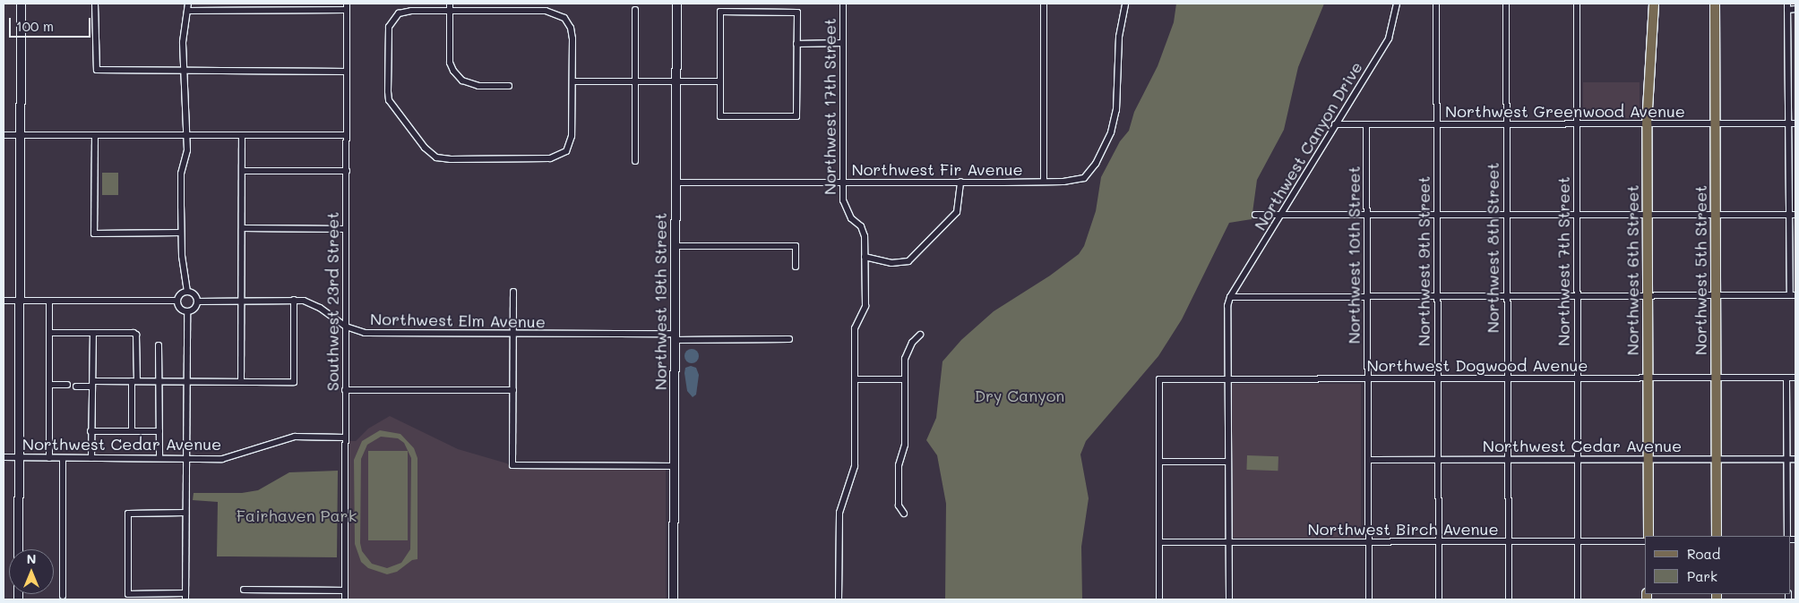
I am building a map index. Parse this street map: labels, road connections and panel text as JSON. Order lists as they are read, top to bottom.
{
  "streets": {
    "main road": ["Northwest 6th Street", "Northwest 5th Street"],
    "street": [
      "Northwest 17th Street",
      "Northwest Greenwood Avenue",
      "Northwest Canyon Drive",
      "Northwest Fir Avenue",
      "Northwest 8th Street",
      "Northwest 10th Street",
      "Northwest 9th Street",
      "Northwest 7th Street",
      "Southwest 23rd Street",
      "Northwest 19th Street",
      "Northwest Elm Avenue",
      "Northwest Dogwood Avenue",
      "Northwest Cedar Avenue",
      "Northwest Birch Avenue"
    ]
  },
  "crossings": [
    ["Northwest 17th Street", "Northwest Fir Avenue"],
    ["Northwest Greenwood Avenue", "Northwest Canyon Drive"],
    ["Northwest Greenwood Avenue", "Northwest 8th Street"],
    ["Northwest Greenwood Avenue", "Northwest 10th Street"],
    ["Northwest Greenwood Avenue", "Northwest 9th Street"],
    ["Northwest Greenwood Avenue", "Northwest 7th Street"],
    ["Northwest Greenwood Avenue", "Northwest 6th Street"],
    ["Northwest Greenwood Avenue", "Northwest 5th Street"],
    ["Northwest Fir Avenue", "Northwest 19th Street"],
    ["Northwest 8th Street", "Northwest Dogwood Avenue"],
    ["Northwest 8th Street", "Northwest Cedar Avenue"],
    ["Northwest 8th Street", "Northwest Birch Avenue"],
    ["Northwest 10th Street", "Northwest Dogwood Avenue"],
    ["Northwest 10th Street", "Northwest Cedar Avenue"],
    ["Northwest 10th Street", "Northwest Birch Avenue"],
    ["Northwest 9th Street", "Northwest Dogwood Avenue"],
    ["Northwest 9th Street", "Northwest Cedar Avenue"],
    ["Northwest 9th Street", "Northwest Birch Avenue"],
    ["Northwest 7th Street", "Northwest Dogwood Avenue"],
    ["Northwest 7th Street", "Northwest Cedar Avenue"],
    ["Northwest 7th Street", "Northwest Birch Avenue"],
    ["Northwest 6th Street", "Northwest Dogwood Avenue"],
    ["Northwest 6th Street", "Northwest Cedar Avenue"],
    ["Northwest 5th Street", "Northwest Dogwood Avenue"],
    ["Northwest 5th Street", "Northwest Cedar Avenue"],
    ["Southwest 23rd Street", "Northwest Elm Avenue"],
    ["Southwest 23rd Street", "Northwest Cedar Avenue"],
    ["Northwest 19th Street", "Northwest Elm Avenue"]
  ],
  "parks": ["Dry Canyon", "Fairhaven Park"],
  "legend": ["Road", "Park"],
  "scale_bar": "100 m",
  "north": "top"
}
